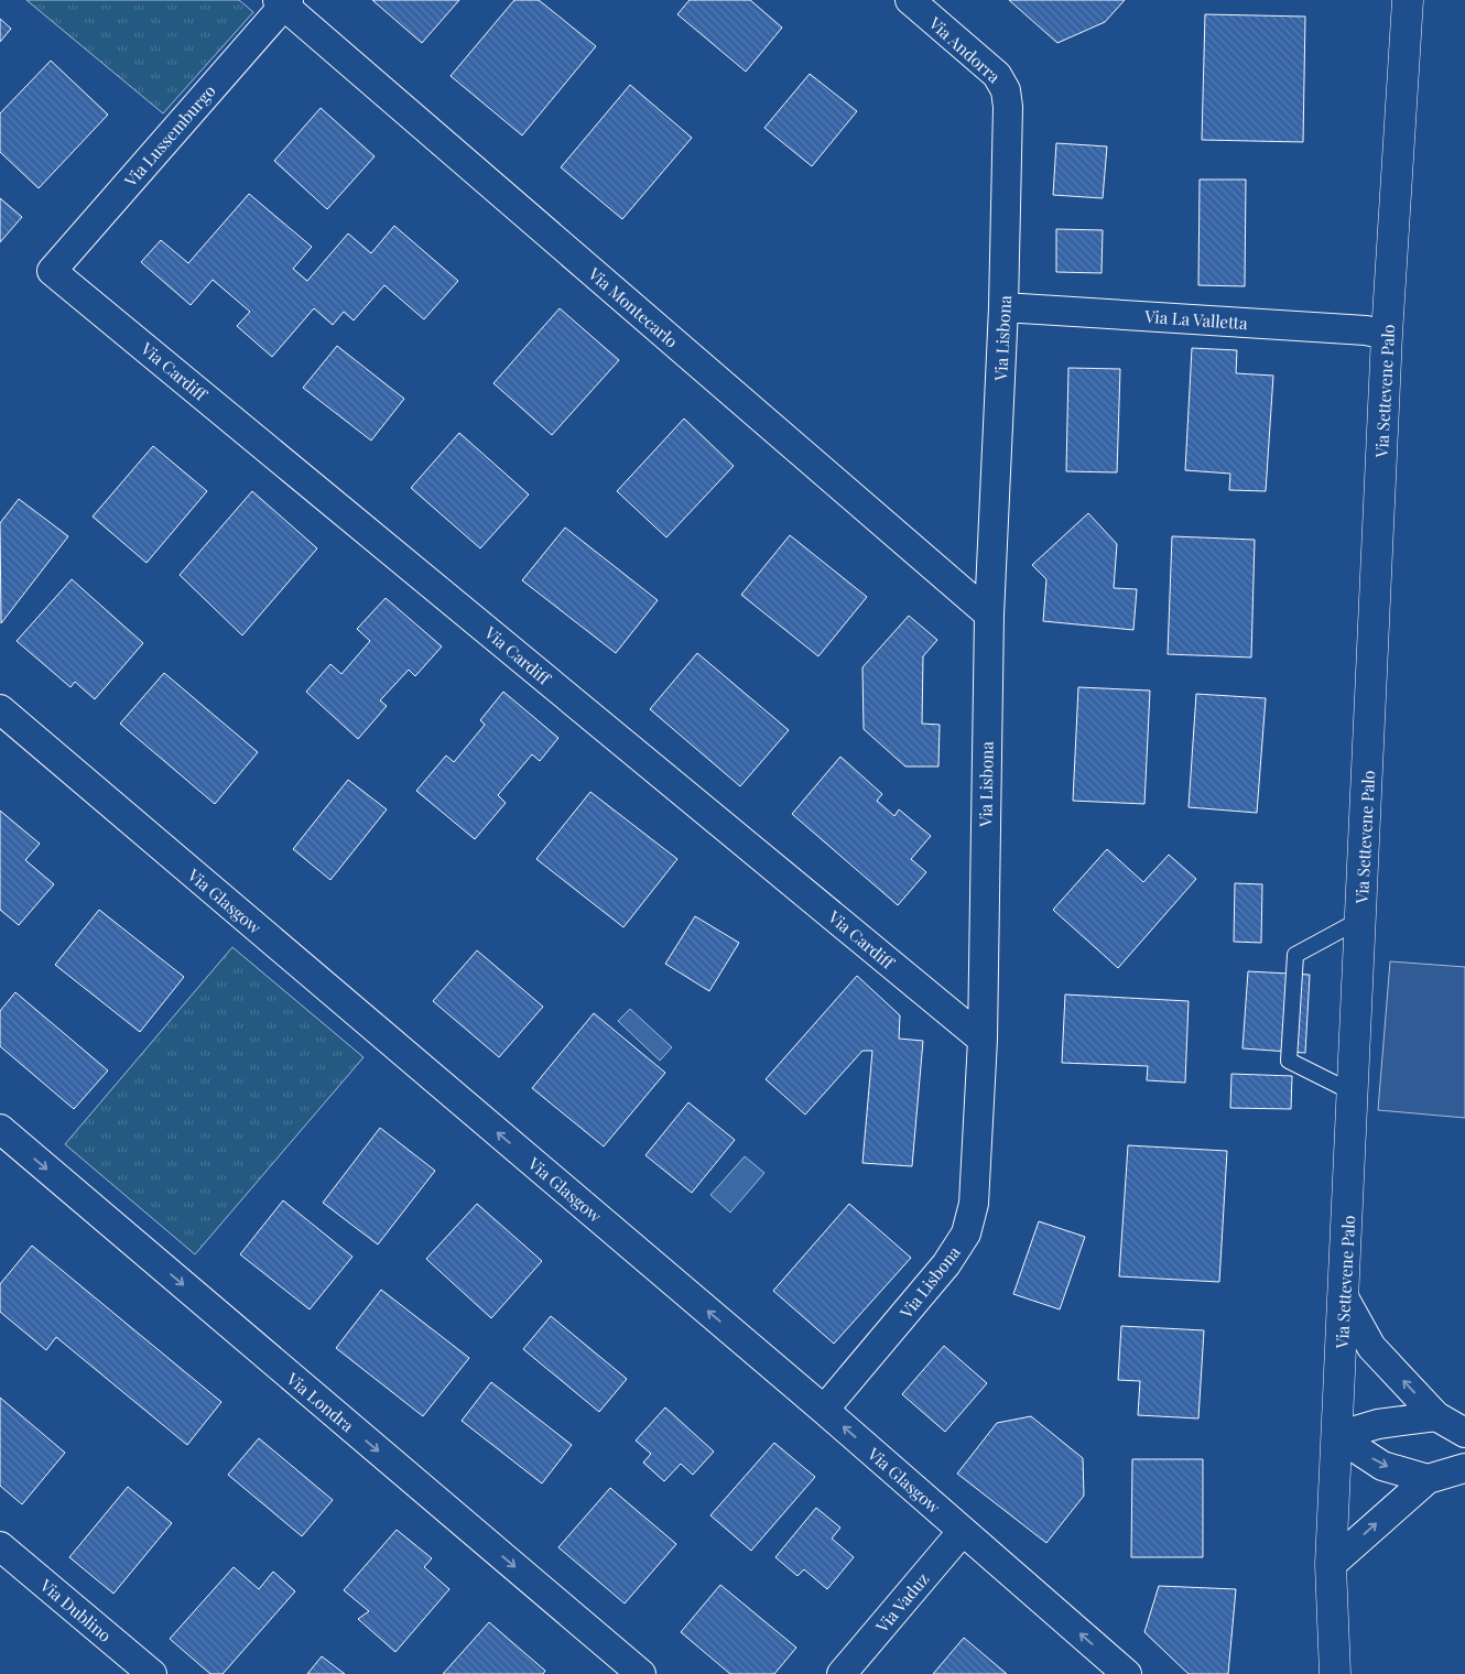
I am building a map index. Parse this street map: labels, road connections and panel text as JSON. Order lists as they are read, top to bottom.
{
  "streets": {
    "street": [
      "Via Andorra",
      "Via Lussemburgo",
      "Via Montecarlo",
      "Via La Valletta",
      "Via Lisbona",
      "Via Cardiff",
      "Via Settevene Palo",
      "Via Glasgow",
      "Via Londra",
      "Via Vaduz",
      "Via Dublino"
    ]
  },
  "crossings": [
    ["Via Andorra", "Via Lisbona"],
    ["Via Lussemburgo", "Via Montecarlo"],
    ["Via Lussemburgo", "Via Cardiff"],
    ["Via Montecarlo", "Via Lisbona"],
    ["Via La Valletta", "Via Lisbona"],
    ["Via La Valletta", "Via Settevene Palo"],
    ["Via Lisbona", "Via Cardiff"],
    ["Via Lisbona", "Via Glasgow"],
    ["Via Glasgow", "Via Vaduz"]
  ],
  "one_way": ["Via Glasgow", "Via Londra"]
}
